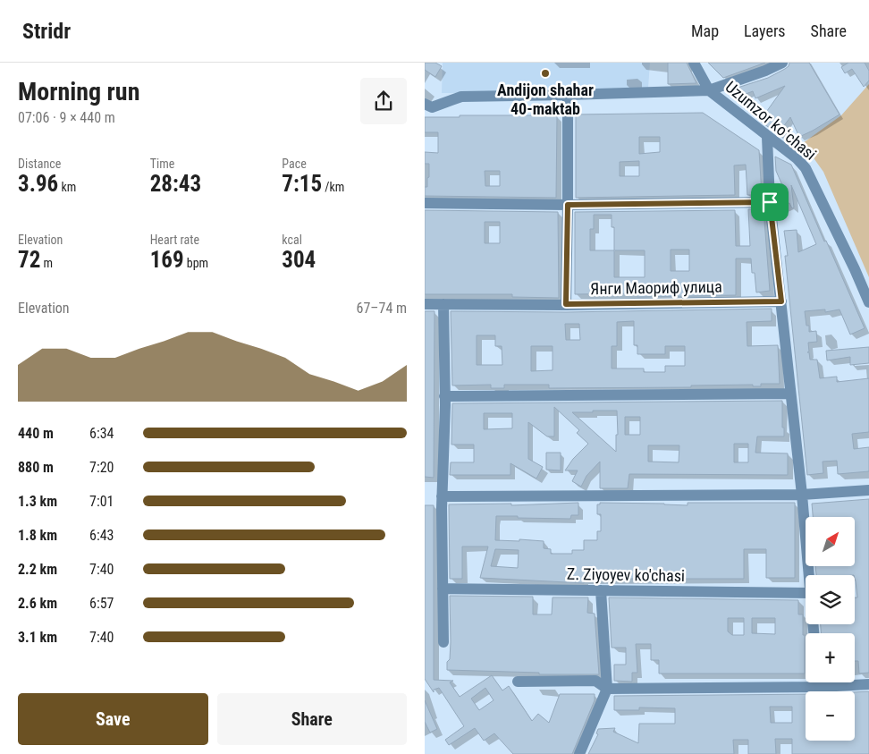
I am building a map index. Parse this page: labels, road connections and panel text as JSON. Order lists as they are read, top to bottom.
{
  "streets": {
    "street": ["Uzumzor koʻchasi", "Янги Маориф улица", "Z. Ziyoyev ko'chasi"]
  },
  "places": ["Andijon shahar 40-maktab"],
  "north": "top right",
  "page": {
    "header": "Stridr",
    "nav": ["Map", "Layers", "Share"],
    "heading": ["Morning run", "07:06 · 9 × 440 m"],
    "stats": [
      ["Distance", "3.96 km"],
      ["Time", "28:43"],
      ["Pace", "7:15 /km"],
      ["Elevation", "72 m"],
      ["Heart rate", "169 bpm"],
      ["kcal", "304"]
    ],
    "chart": ["Elevation", "67–74 m"],
    "list": [
      {
        "name": "440 m",
        "note": "6:34"
      },
      {
        "name": "880 m",
        "note": "7:20"
      },
      {
        "name": "1.3 km",
        "note": "7:01"
      },
      {
        "name": "1.8 km",
        "note": "6:43"
      },
      {
        "name": "2.2 km",
        "note": "7:40"
      },
      {
        "name": "2.6 km",
        "note": "6:57"
      },
      {
        "name": "3.1 km",
        "note": "7:40"
      }
    ],
    "map_buttons": ["+", "−"],
    "buttons": ["Save", "Share"]
  }
}
